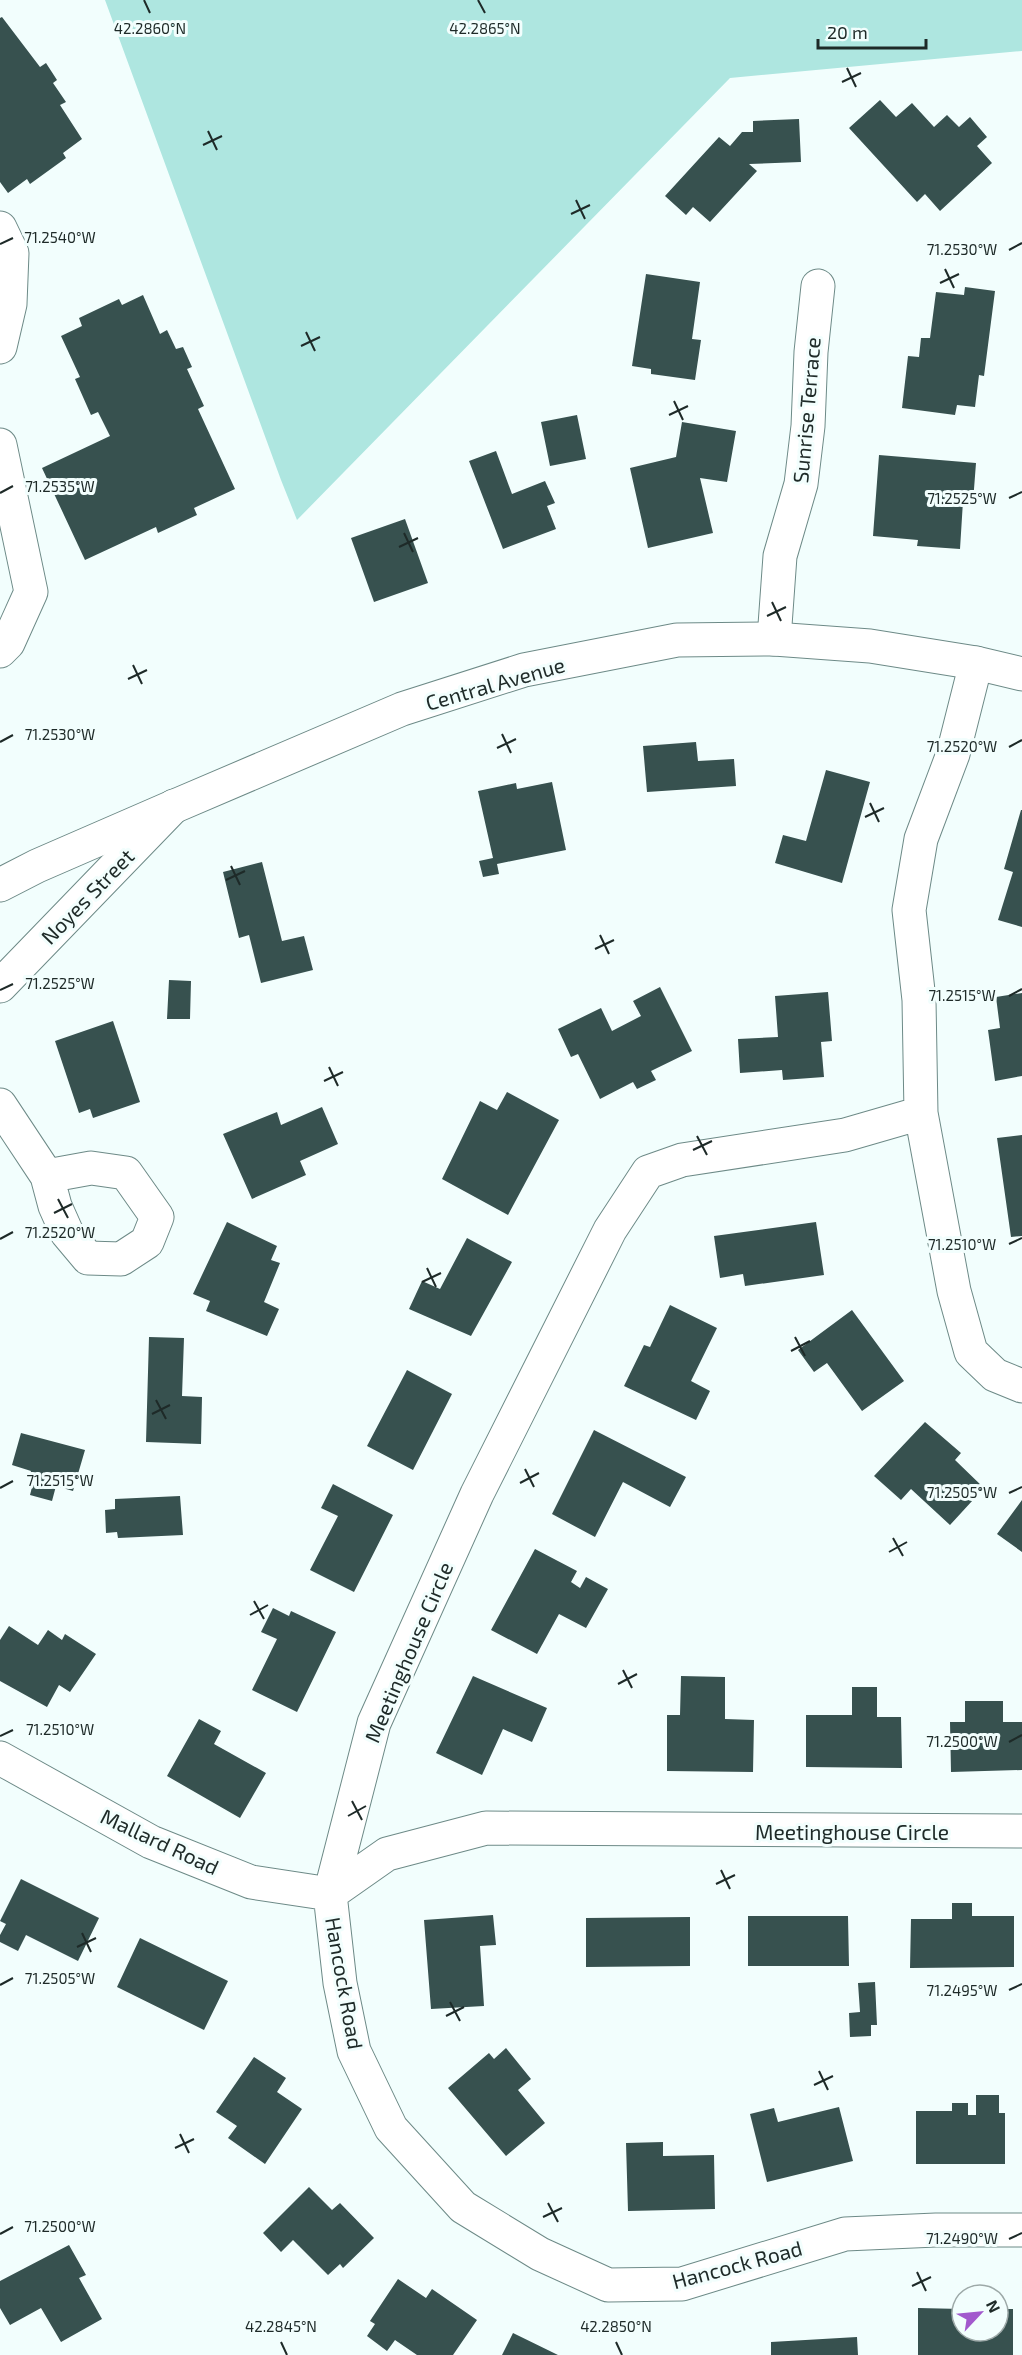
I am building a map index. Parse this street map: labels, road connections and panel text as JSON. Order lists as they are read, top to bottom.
{
  "streets": {
    "street": [
      "Sunrise Terrace",
      "Central Avenue",
      "Noyes Street",
      "Meetinghouse Circle",
      "Mallard Road",
      "Hancock Road"
    ]
  },
  "crossings": [
    ["Sunrise Terrace", "Central Avenue"],
    ["Central Avenue", "Noyes Street"],
    ["Meetinghouse Circle", "Mallard Road"],
    ["Meetinghouse Circle", "Hancock Road"],
    ["Mallard Road", "Hancock Road"]
  ],
  "scale_bar": "20 m",
  "north": "top right",
  "coordinates": [
    "42.2860°N",
    "42.2865°N",
    "71.2540°W",
    "71.2530°W",
    "71.2535°W",
    "71.2525°W",
    "71.2520°W",
    "71.2515°W",
    "71.2510°W",
    "71.2505°W",
    "71.2500°W",
    "71.2495°W",
    "71.2490°W",
    "42.2845°N",
    "42.2850°N"
  ]
}
